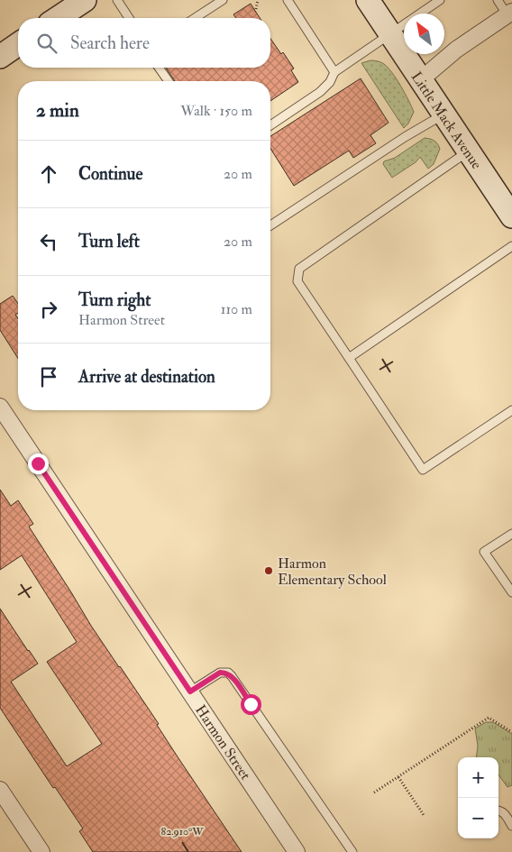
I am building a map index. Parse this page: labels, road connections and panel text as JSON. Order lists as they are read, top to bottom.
{
  "streets": {
    "main road": ["Little Mack Avenue"],
    "street": ["Harmon Street"]
  },
  "places": ["Harmon Elementary School"],
  "north": "top left",
  "page": {
    "search": "Search here",
    "heading": ["2 min", "Walk · 150 m"],
    "list": [
      ["Continue", "20 m"],
      ["Turn left", "20 m"],
      ["Turn right", "Harmon Street", "110 m"],
      "Arrive at destination"
    ],
    "map_buttons": ["+", "−"]
  },
  "coordinates": ["82.910°W"]
}
